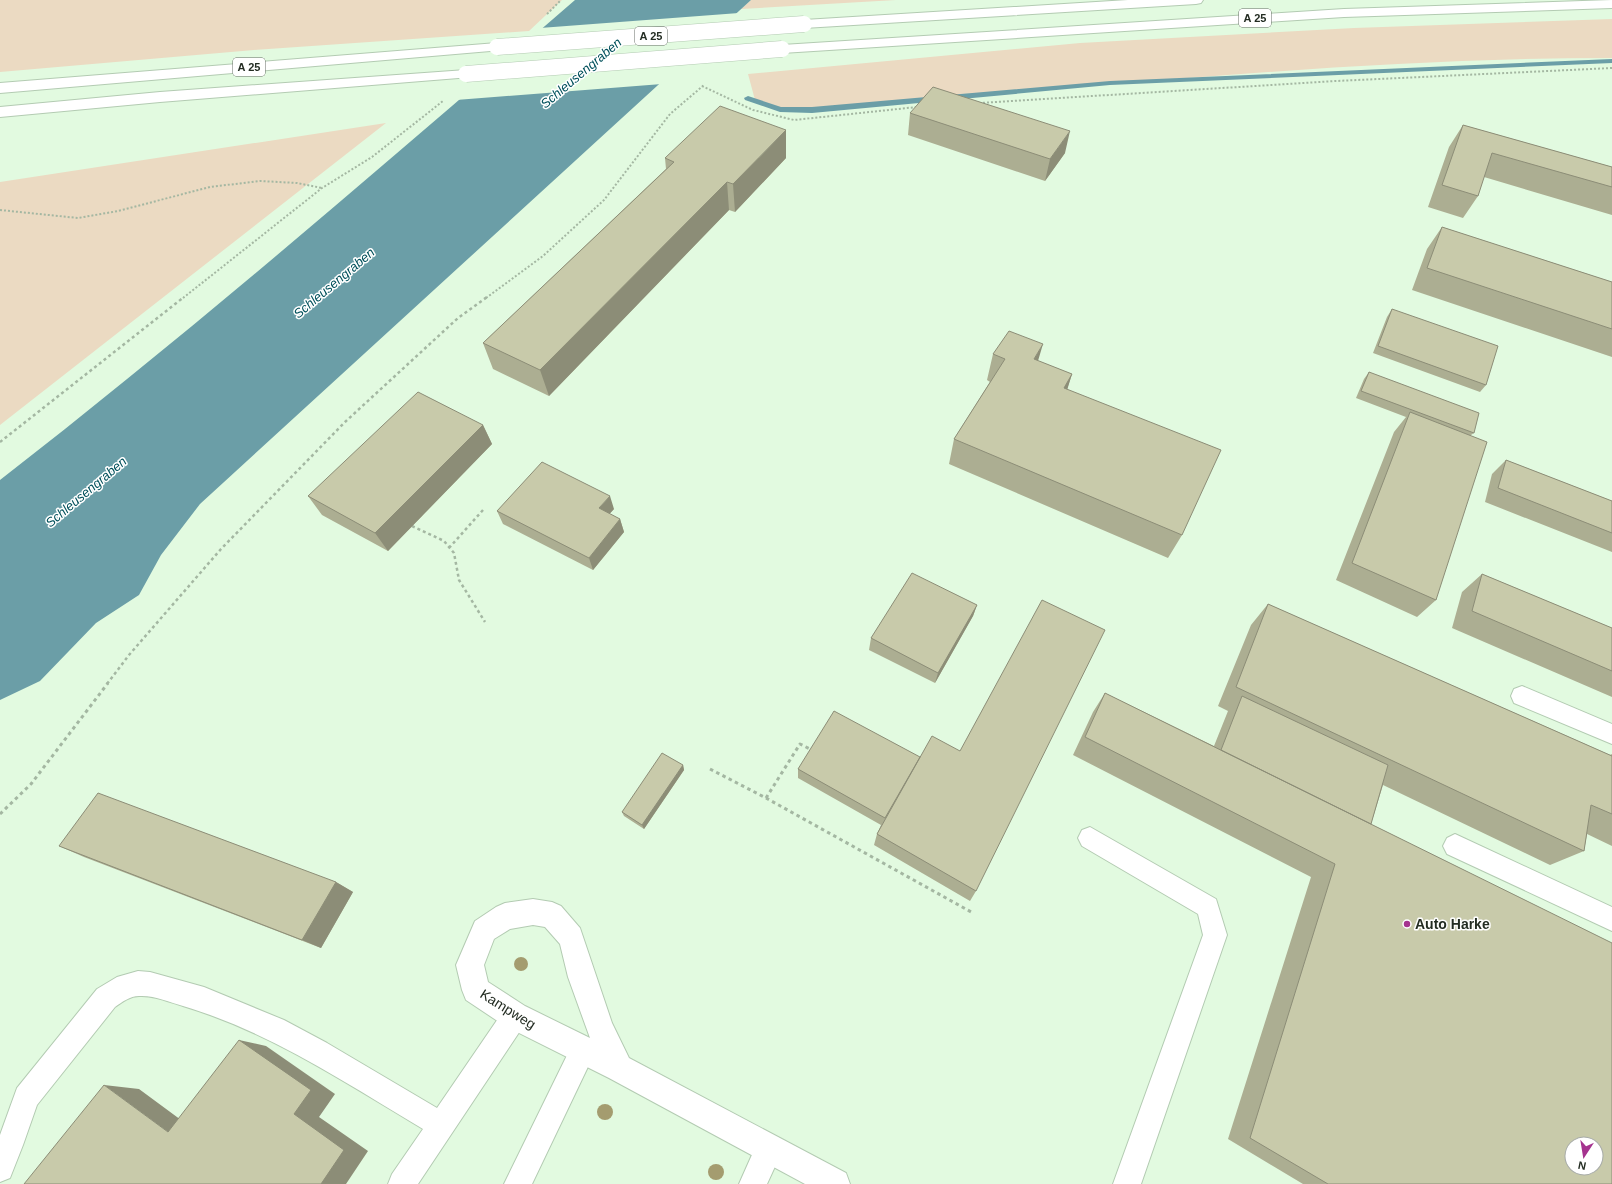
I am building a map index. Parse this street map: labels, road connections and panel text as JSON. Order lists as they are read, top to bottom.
{
  "streets": {
    "main road": ["A 25", "Kampweg"]
  },
  "water": ["Schleusengraben"],
  "places": ["Auto Harke"],
  "north": "bottom"
}
